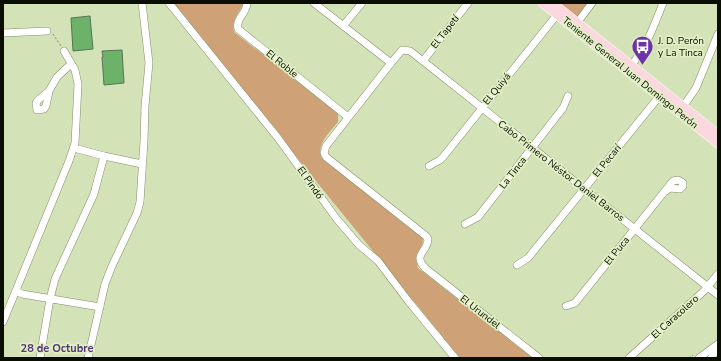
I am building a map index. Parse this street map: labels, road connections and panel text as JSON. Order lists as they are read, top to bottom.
{
  "streets": {
    "main road": ["Teniente General Juan Domingo Perón"],
    "street": [
      "El Tapetí",
      "El Roble",
      "El Quiyá",
      "El Pecarí",
      "Cabo Primero Néstor Daniel Barros",
      "La Tinca",
      "El Pindó",
      "El Puca",
      "El Urundel",
      "El Caracolero"
    ]
  },
  "crossings": [
    ["El Tapetí", "Cabo Primero Néstor Daniel Barros"],
    ["El Roble", "El Urundel"],
    ["Teniente General Juan Domingo Perón", "El Quiyá"],
    ["Teniente General Juan Domingo Perón", "El Pecarí"],
    ["El Quiyá", "Cabo Primero Néstor Daniel Barros"],
    ["El Pecarí", "Cabo Primero Néstor Daniel Barros"],
    ["Cabo Primero Néstor Daniel Barros", "La Tinca"],
    ["Cabo Primero Néstor Daniel Barros", "El Puca"],
    ["Cabo Primero Néstor Daniel Barros", "El Caracolero"]
  ],
  "districts": ["28 de Octubre"],
  "places": {
    "bus stop": ["J. D. Perón y La Tinca"]
  }
}
